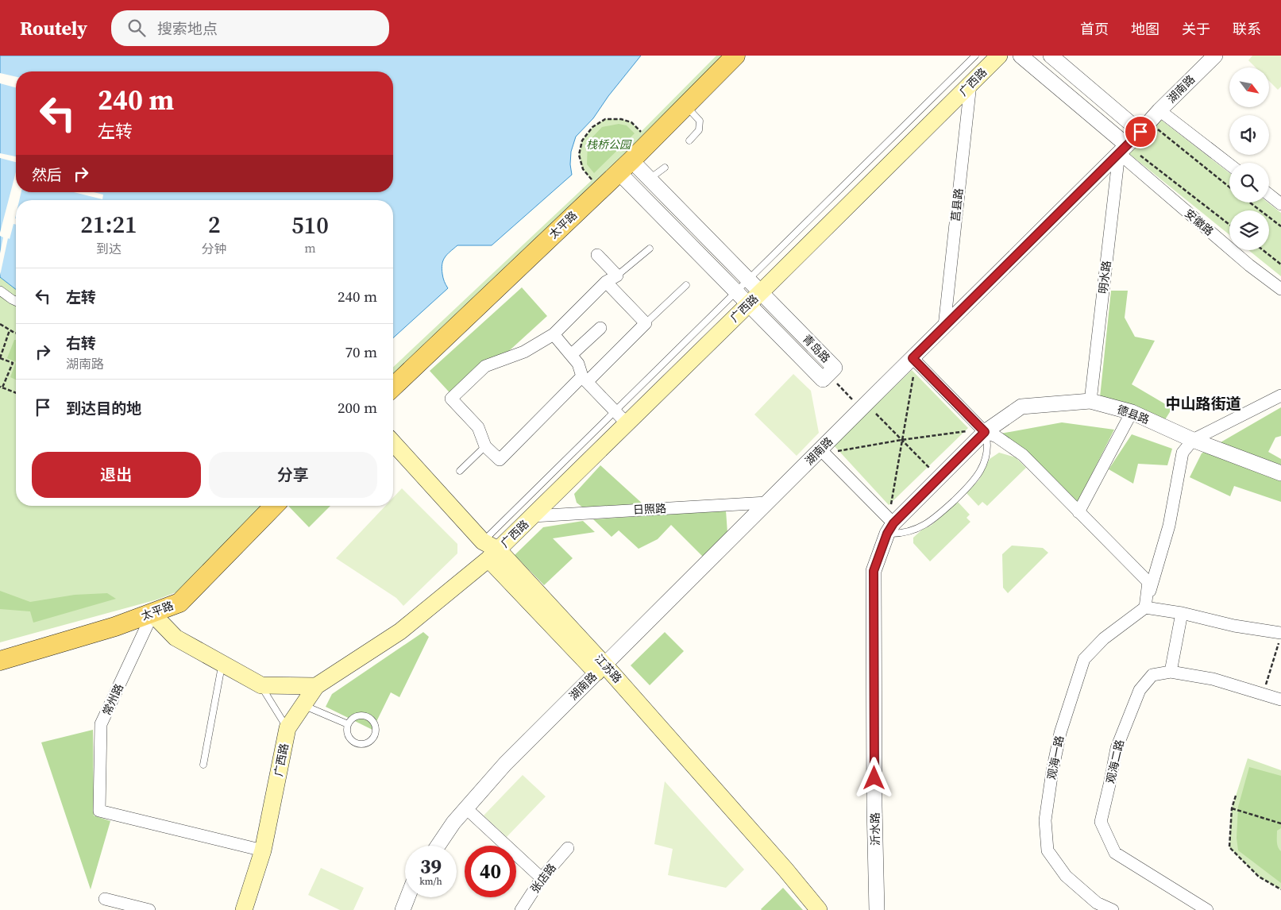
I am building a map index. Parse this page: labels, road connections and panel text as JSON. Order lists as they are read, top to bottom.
{
  "streets": {
    "main road": ["广西路", "太平路", "江苏路"],
    "street": [
      "湖南路",
      "莒县路",
      "安徽路",
      "明水路",
      "青岛路",
      "德县路",
      "日照路",
      "常州路",
      "观海一路",
      "观海二路",
      "沂水路",
      "张店路"
    ]
  },
  "crossings": [
    ["广西路", "莒县路"],
    ["广西路", "青岛路"],
    ["广西路", "日照路"],
    ["广西路", "江苏路"],
    ["广西路", "常州路"],
    ["湖南路", "莒县路"],
    ["湖南路", "安徽路"],
    ["湖南路", "明水路"],
    ["湖南路", "日照路"],
    ["湖南路", "江苏路"],
    ["安徽路", "明水路"],
    ["太平路", "青岛路"],
    ["太平路", "常州路"],
    ["明水路", "德县路"],
    ["德县路", "沂水路"]
  ],
  "districts": ["中山路街道"],
  "parks": ["栈桥公园"],
  "north": "bottom right",
  "page": {
    "header": "Routely",
    "search": "搜索地点",
    "nav": [
      "首页",
      "地图",
      "关于",
      "联系"
    ],
    "turn": ["240 m", "左转"],
    "then": "然后",
    "eta": [
      "21:21",
      "到达",
      "2",
      "分钟",
      "510",
      "m"
    ],
    "list": [
      {
        "name": "左转",
        "value": "240 m"
      },
      {
        "name": "右转",
        "note": "湖南路",
        "value": "70 m"
      },
      {
        "name": "到达目的地",
        "value": "200 m"
      }
    ],
    "buttons": ["退出", "分享"],
    "speed": "39 km/h",
    "limit": "40"
  }
}
